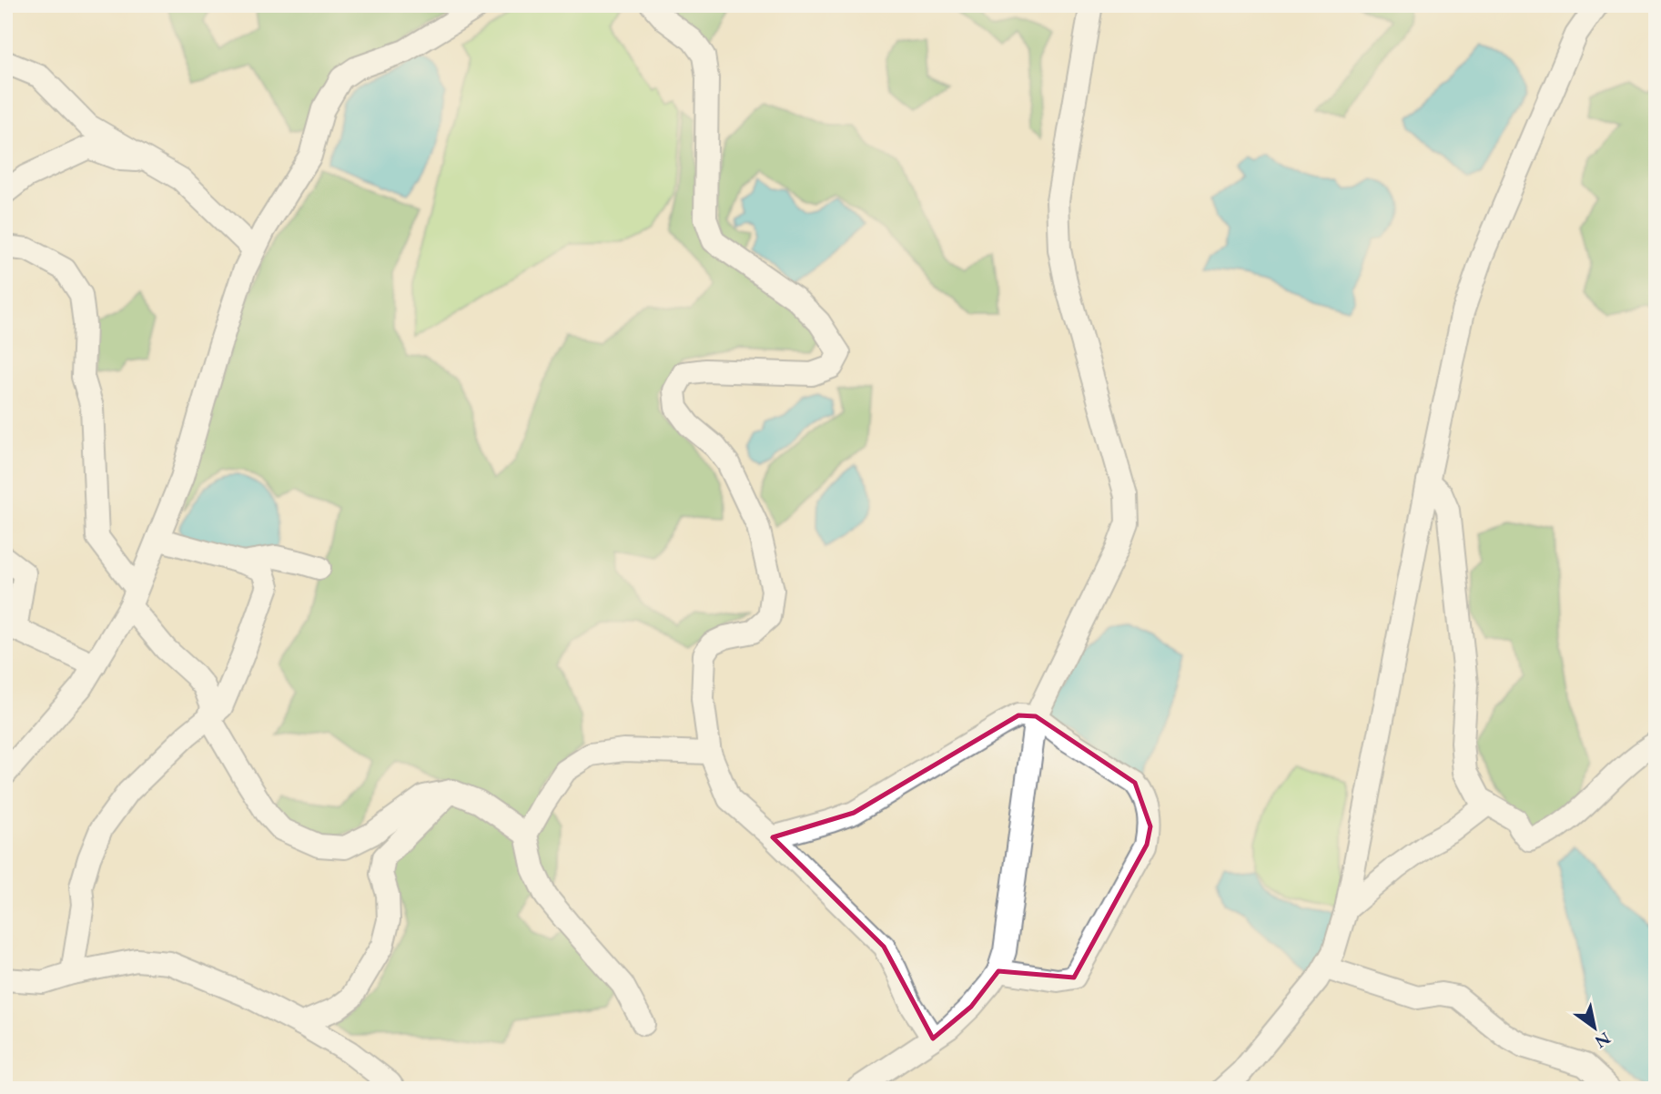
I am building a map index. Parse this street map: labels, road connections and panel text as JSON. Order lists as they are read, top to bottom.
{
  "north": "bottom right"
}
